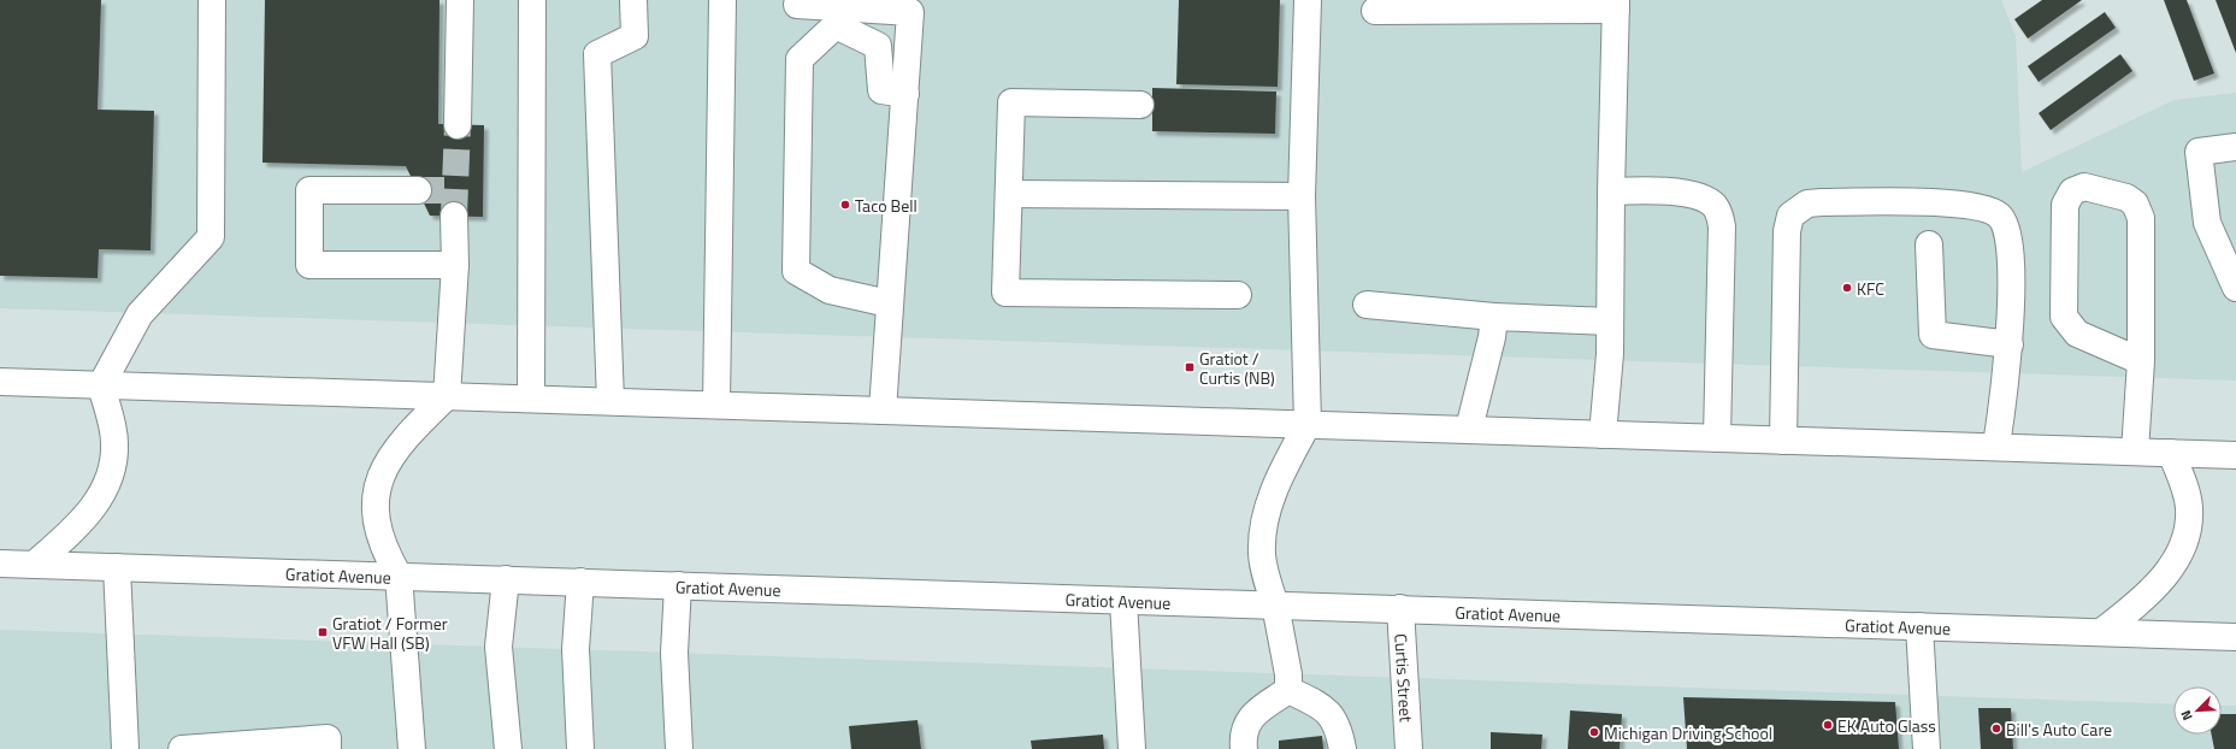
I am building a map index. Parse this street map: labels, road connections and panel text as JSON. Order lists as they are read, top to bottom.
{
  "streets": {
    "main road": ["Gratiot Avenue", "Curtis Street"]
  },
  "crossings": [
    ["Gratiot Avenue", "Curtis Street"]
  ],
  "places": {
    "other": [
      "Taco Bell",
      "KFC",
      "EK Auto Glass",
      "Bill's Auto Care",
      "Michigan Driving School"
    ],
    "transit": ["Gratiot / Curtis (NB)", "Gratiot / Former VFW Hall (SB)"]
  },
  "north": "bottom left"
}
